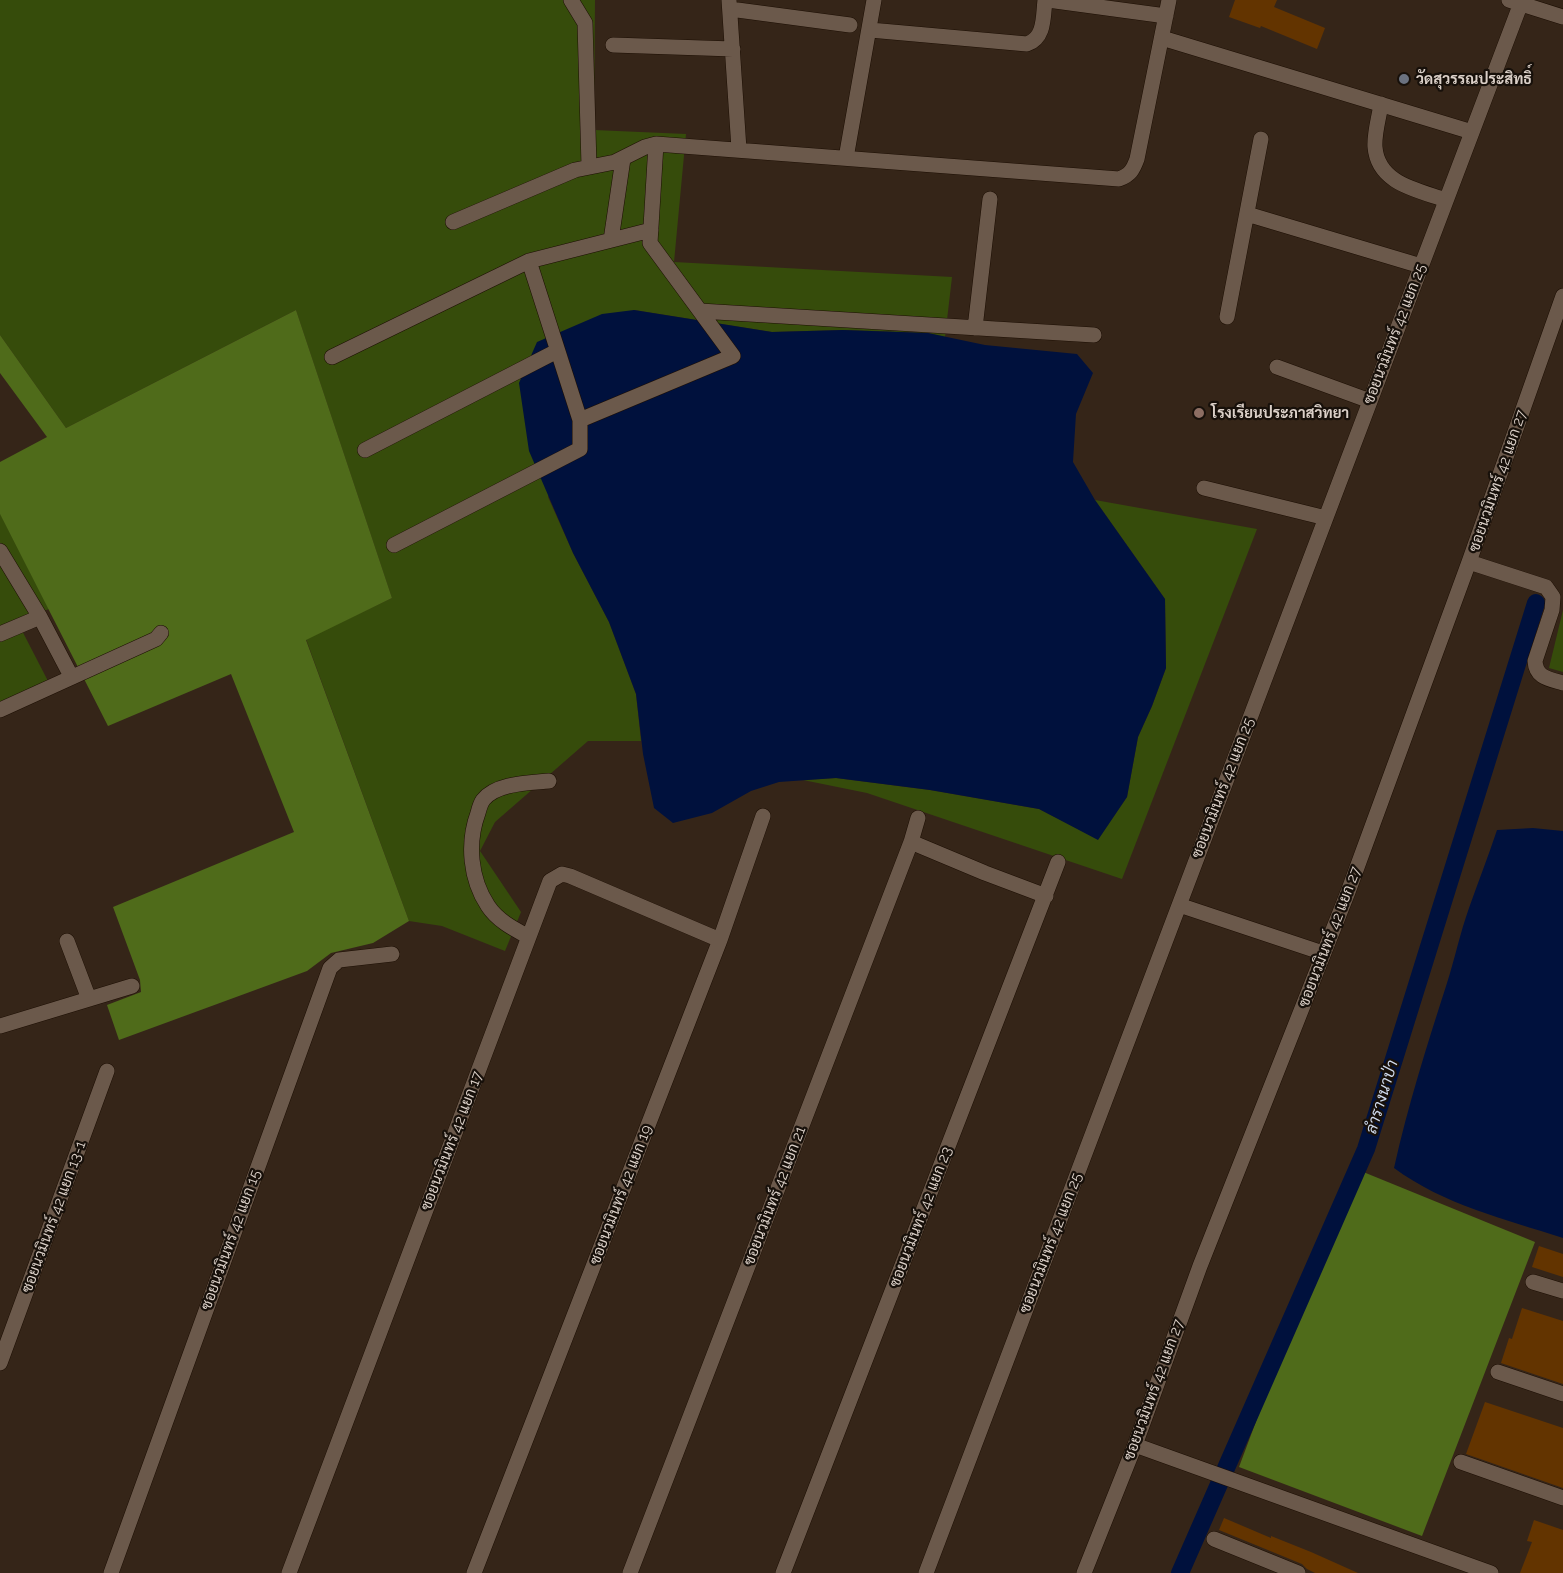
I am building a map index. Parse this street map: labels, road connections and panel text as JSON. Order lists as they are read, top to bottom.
{
  "streets": {
    "street": [
      "ซอยนวมินทร์ 42 แยก 25",
      "ซอยนวมินทร์ 42 แยก 27",
      "ซอยนวมินทร์ 42 แยก 17",
      "ซอยนวมินทร์ 42 แยก 19",
      "ซอยนวมินทร์ 42 แยก 21",
      "ซอยนวมินทร์ 42 แยก 13-1",
      "ซอยนวมินทร์ 42 แยก 23",
      "ซอยนวมินทร์ 42 แยก 15"
    ]
  },
  "crossings": [
    ["ซอยนวมินทร์ 42 แยก 17", "ซอยนวมินทร์ 42 แยก 19"]
  ],
  "water": ["ลำรางนาป่า"],
  "places": ["วัดสุวรรณประสิทธิ์", "โรงเรียนประภาสวิทยา"]
}
